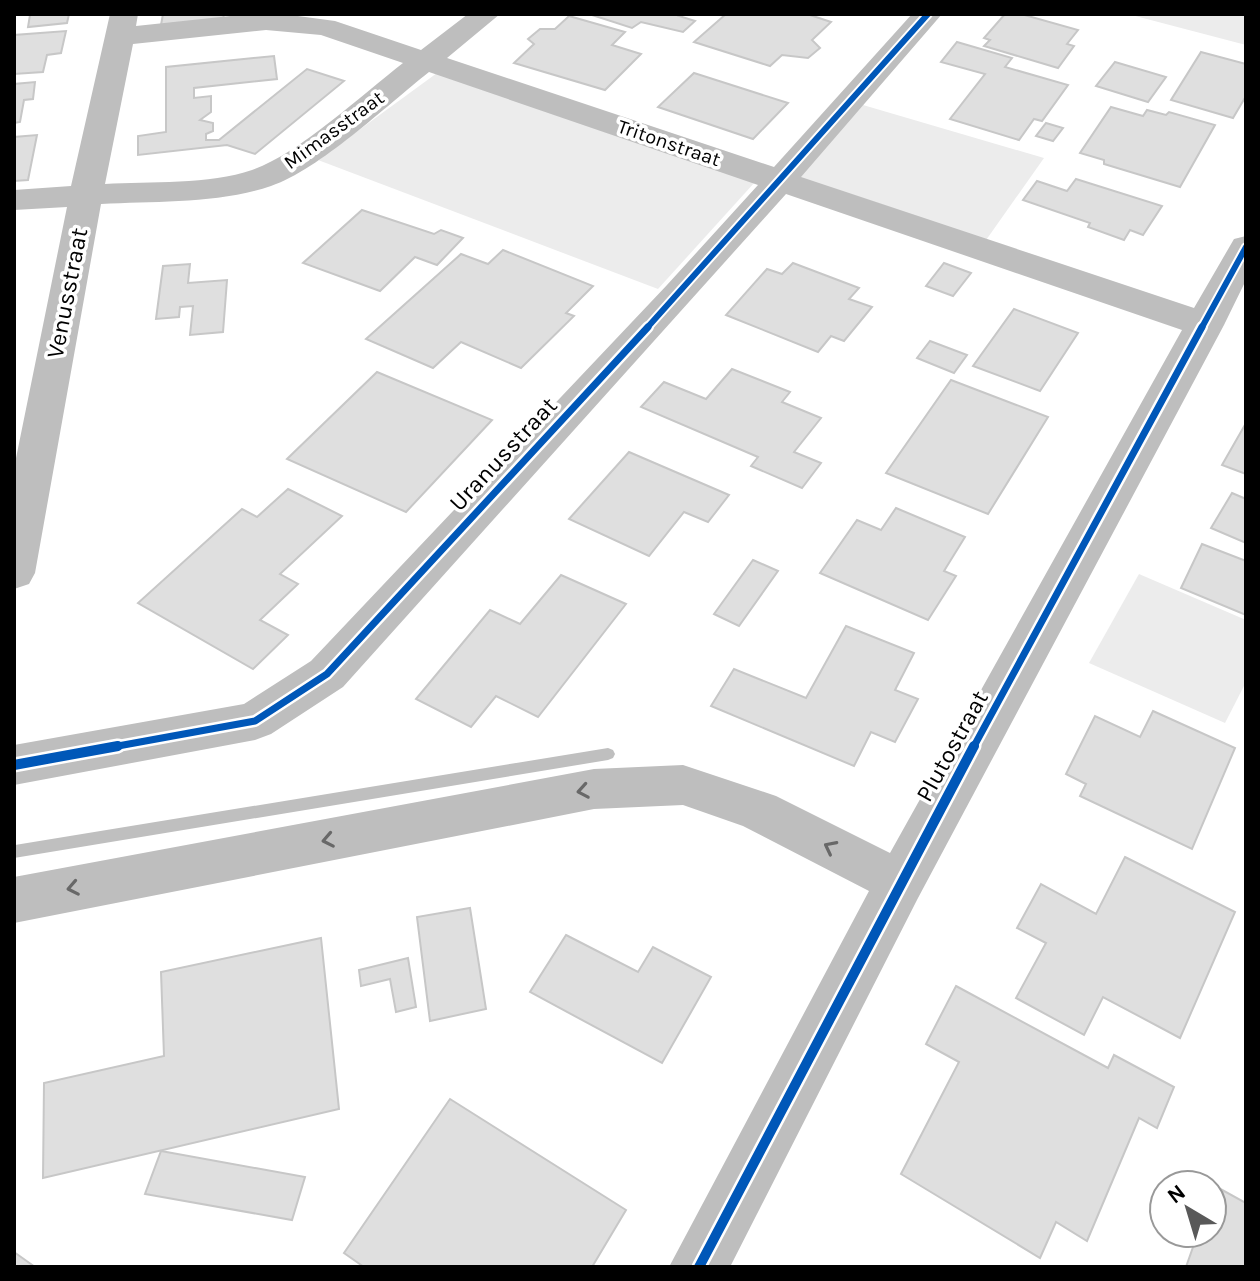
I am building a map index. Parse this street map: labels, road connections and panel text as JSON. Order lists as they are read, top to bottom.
{
  "streets": {
    "street": [
      "Mimasstraat",
      "Tritonstraat",
      "Venusstraat",
      "Uranusstraat",
      "Plutostraat"
    ]
  },
  "crossings": [
    ["Mimasstraat", "Tritonstraat"],
    ["Mimasstraat", "Venusstraat"],
    ["Tritonstraat", "Venusstraat"],
    ["Tritonstraat", "Uranusstraat"],
    ["Tritonstraat", "Plutostraat"]
  ],
  "north": "top left"
}
